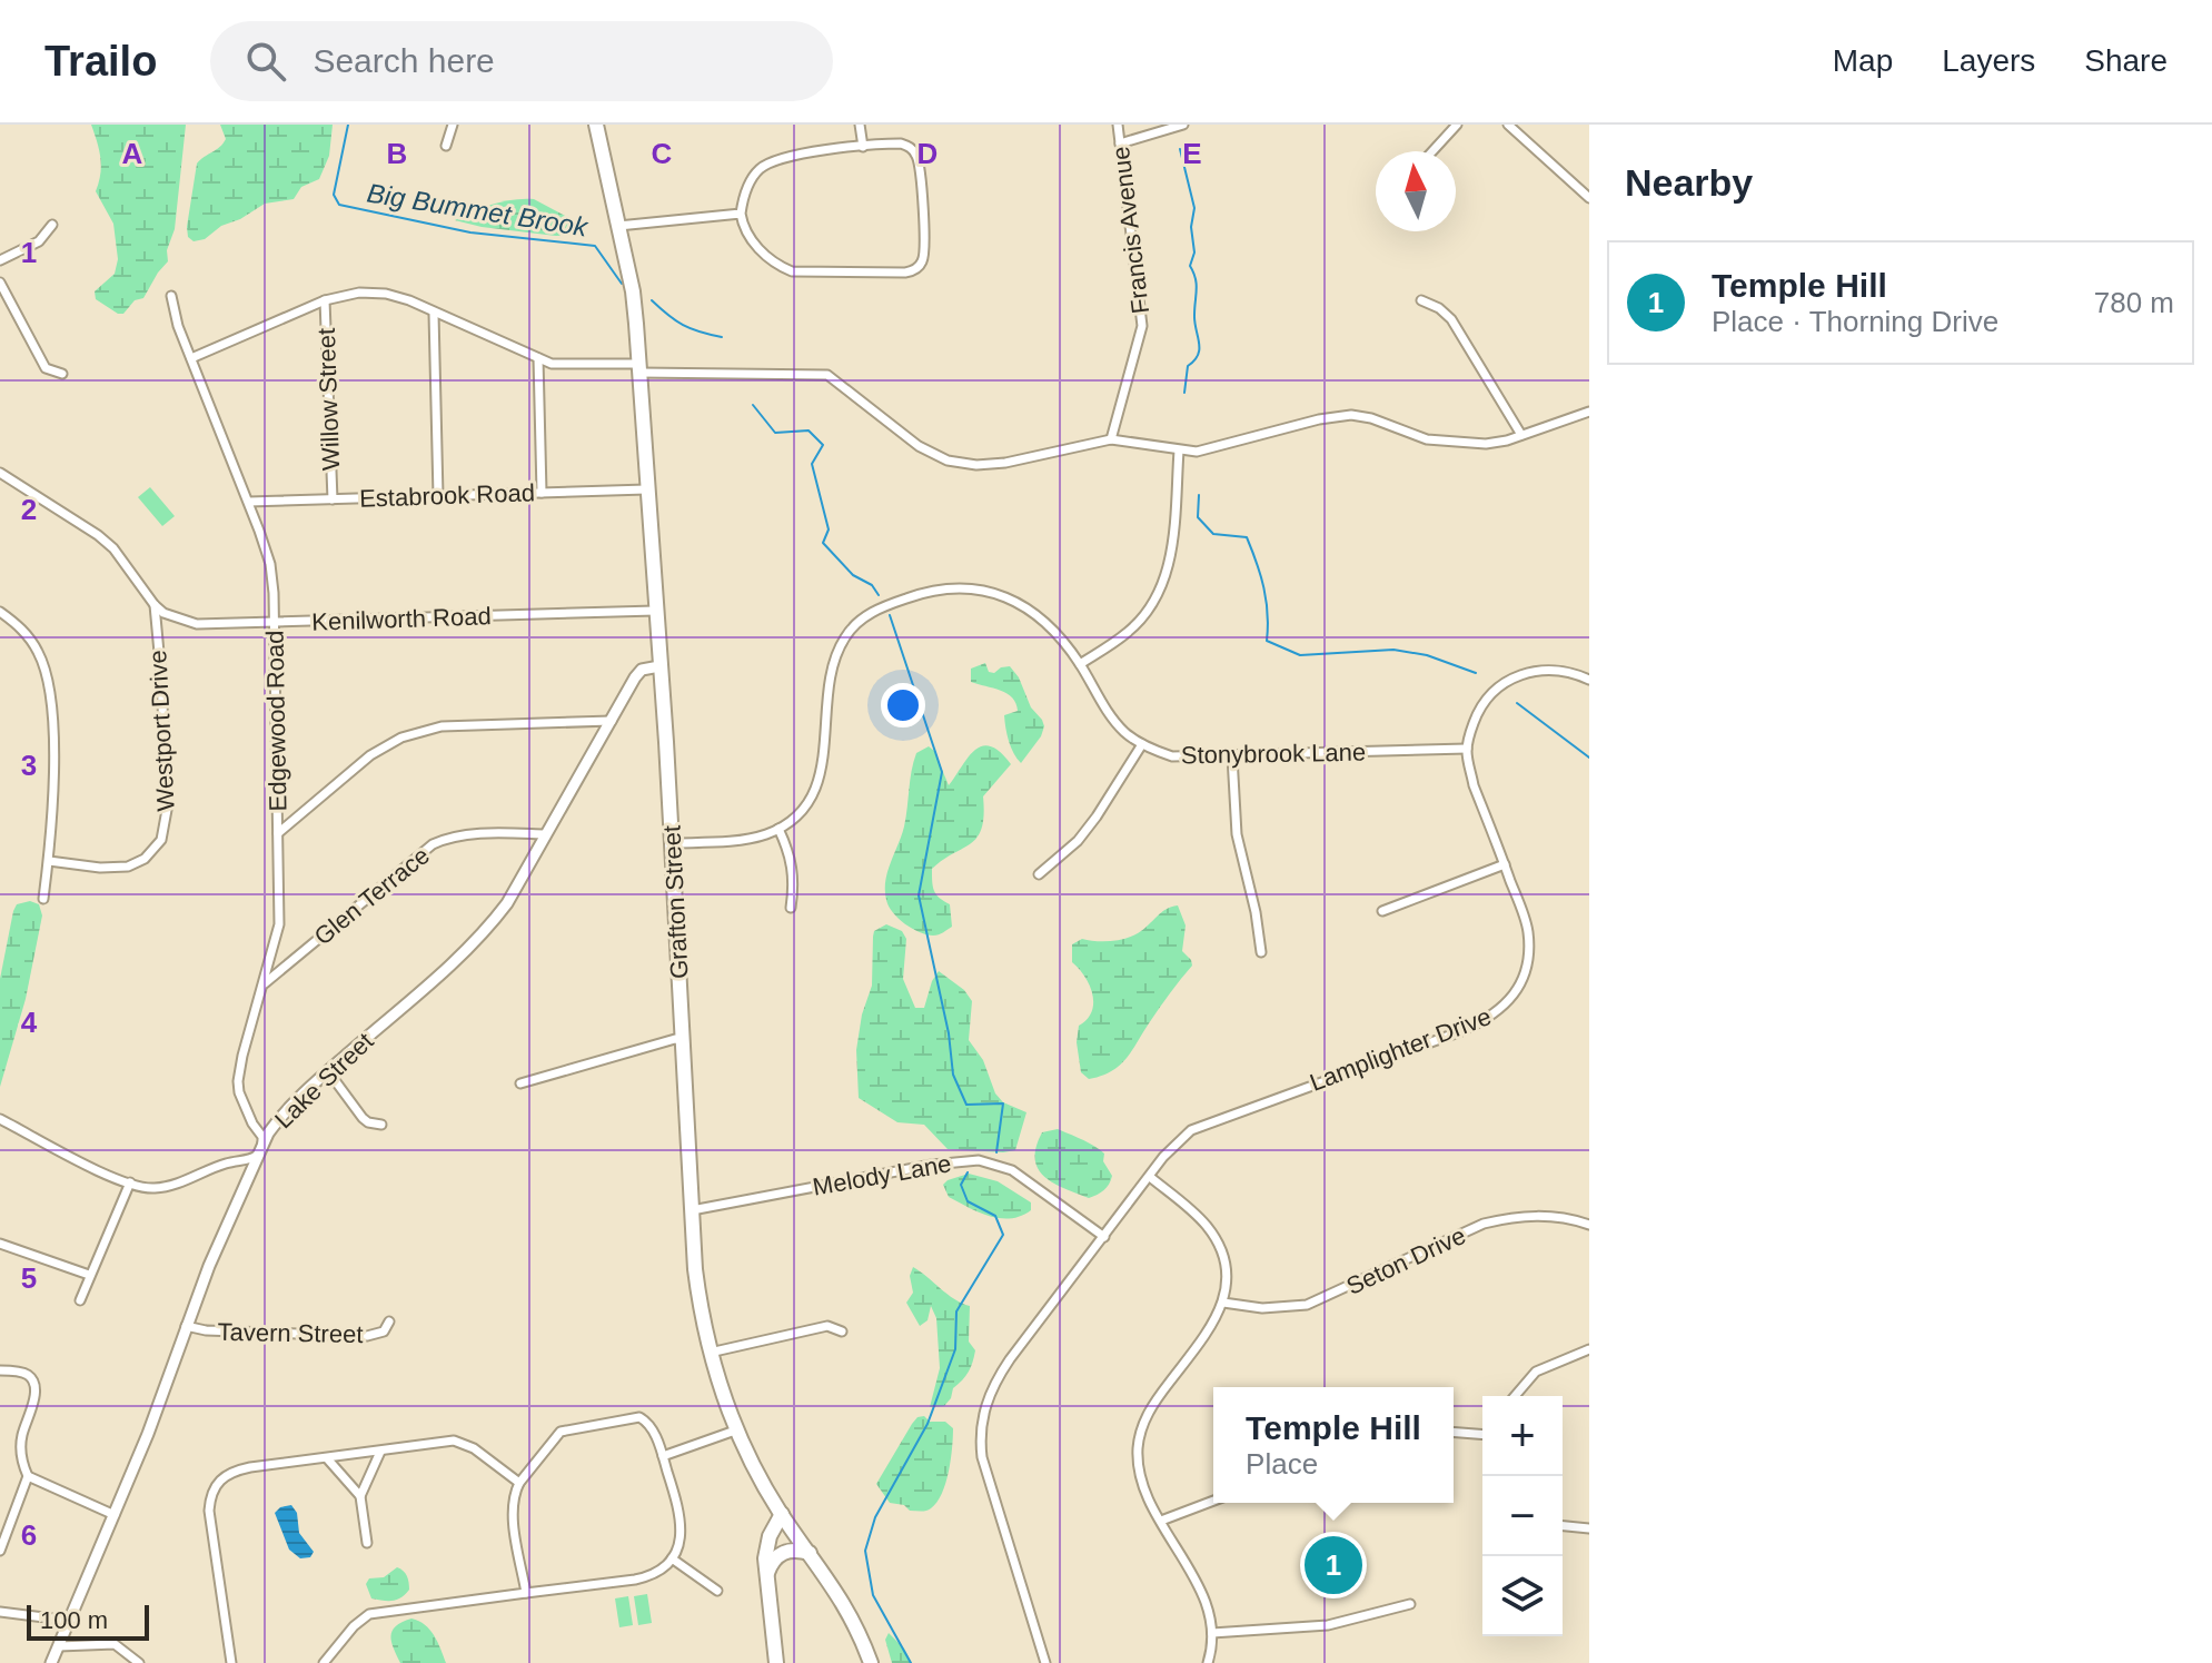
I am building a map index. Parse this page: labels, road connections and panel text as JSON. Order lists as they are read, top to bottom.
{
  "streets": {
    "main road": ["Grafton Street"],
    "street": [
      "Francis Avenue",
      "Willow Street",
      "Estabrook Road",
      "Kenilworth Road",
      "Edgewood Road",
      "Westport Drive",
      "Stonybrook Lane",
      "Glen Terrace",
      "Lamplighter Drive",
      "Lake Street",
      "Melody Lane",
      "Seton Drive",
      "Tavern Street"
    ]
  },
  "crossings": [
    ["Willow Street", "Estabrook Road"],
    ["Estabrook Road", "Edgewood Road"],
    ["Estabrook Road", "Grafton Street"],
    ["Kenilworth Road", "Edgewood Road"],
    ["Kenilworth Road", "Westport Drive"],
    ["Kenilworth Road", "Grafton Street"],
    ["Edgewood Road", "Glen Terrace"],
    ["Edgewood Road", "Lake Street"],
    ["Stonybrook Lane", "Lamplighter Drive"],
    ["Glen Terrace", "Lake Street"],
    ["Grafton Street", "Lake Street"],
    ["Grafton Street", "Melody Lane"],
    ["Lamplighter Drive", "Melody Lane"],
    ["Lake Street", "Tavern Street"]
  ],
  "water": ["Big Bummet Brook"],
  "scale_bar": "100 m",
  "north": "top",
  "page": {
    "header": "Trailo",
    "search": "Search here",
    "nav": ["Map", "Layers", "Share"],
    "heading": "Nearby",
    "list": [
      {
        "mark": "1",
        "name": "Temple Hill",
        "note": "Place · Thorning Drive",
        "value": "780 m"
      }
    ],
    "popup": ["Temple Hill", "Place"],
    "map_buttons": ["+", "−"],
    "pins": "1",
    "scale": "100 m"
  },
  "grid": {
    "columns": [
      "A",
      "B",
      "C",
      "D",
      "E"
    ],
    "rows": [
      "1",
      "2",
      "3",
      "4",
      "5",
      "6"
    ]
  }
}
